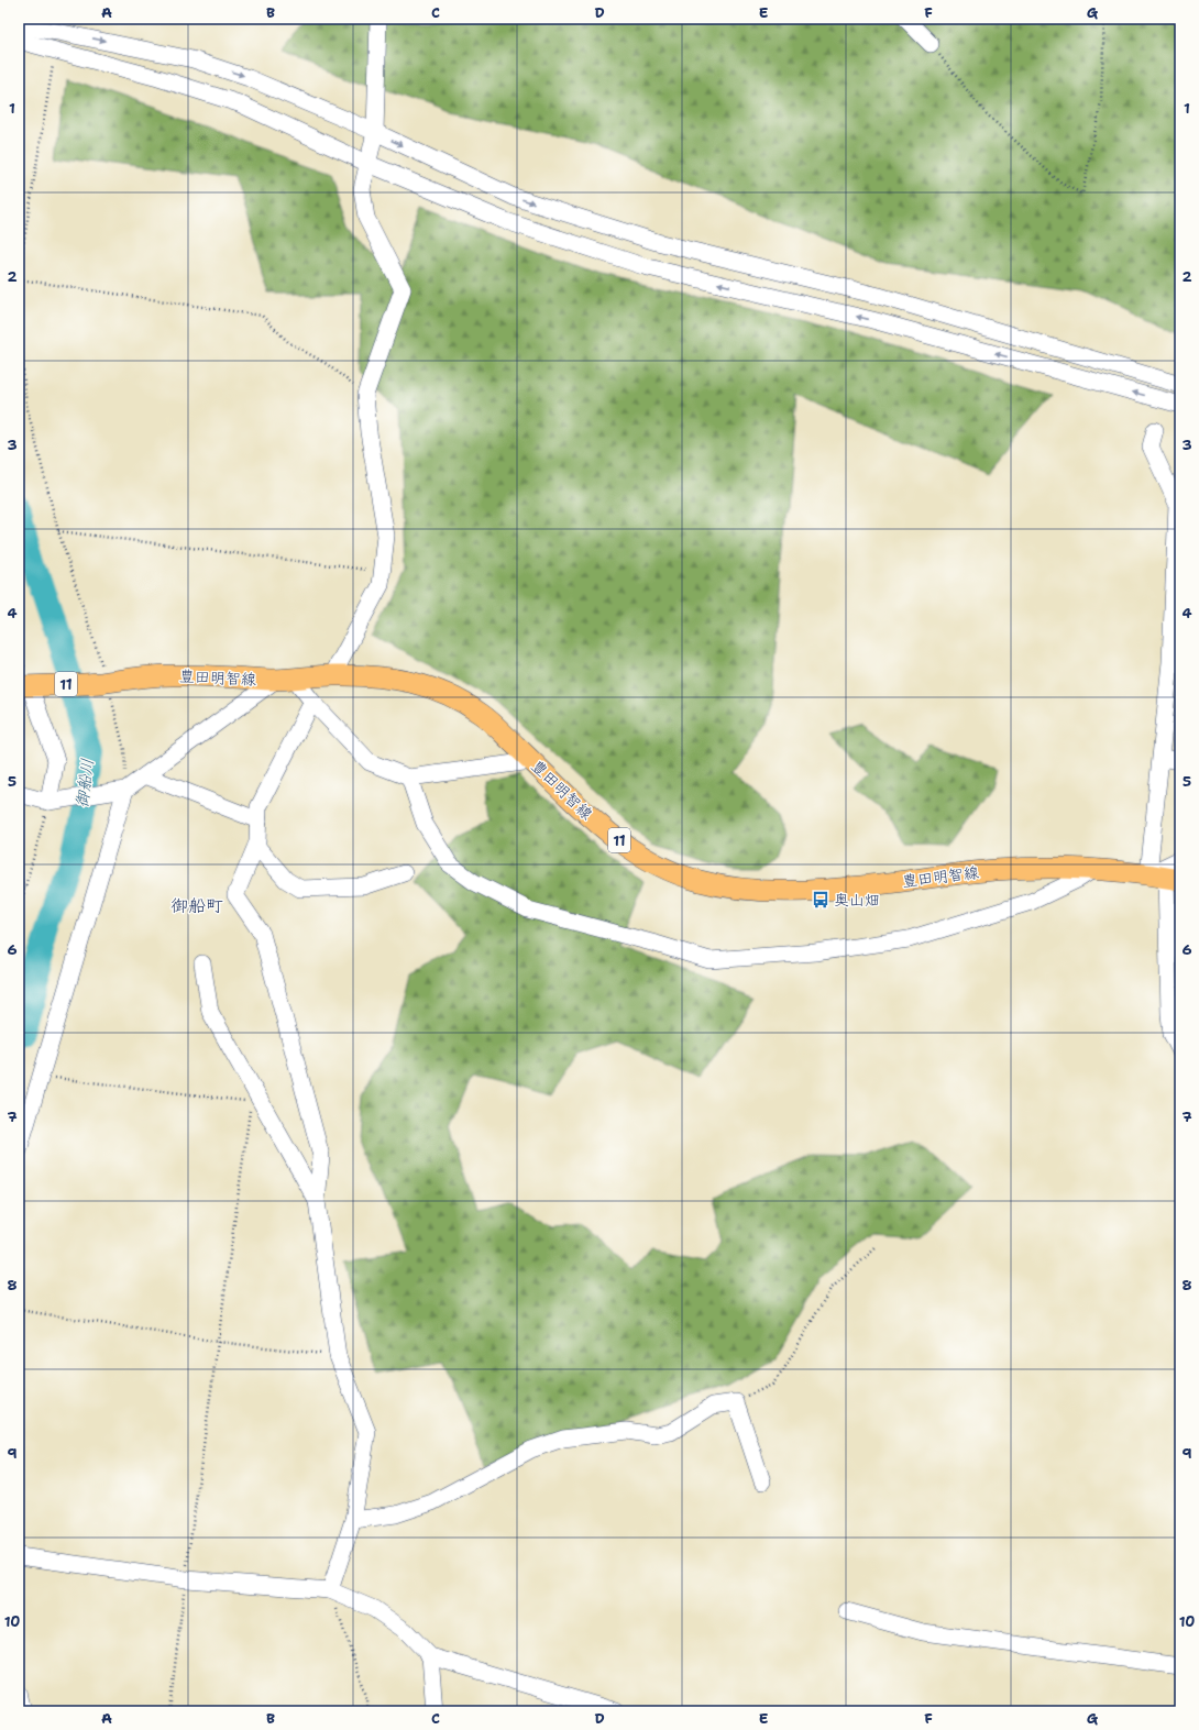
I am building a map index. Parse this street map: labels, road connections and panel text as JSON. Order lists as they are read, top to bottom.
{
  "streets": {
    "main road": ["豊田明智線", "11"]
  },
  "districts": ["御船町"],
  "water": ["御船川"],
  "places": {
    "bus stop": ["奥山畑"]
  },
  "grid": {
    "columns": [
      "A",
      "B",
      "C",
      "D",
      "E",
      "F",
      "G"
    ],
    "rows": [
      "1",
      "2",
      "3",
      "4",
      "5",
      "6",
      "7",
      "8",
      "9",
      "10"
    ]
  }
}
